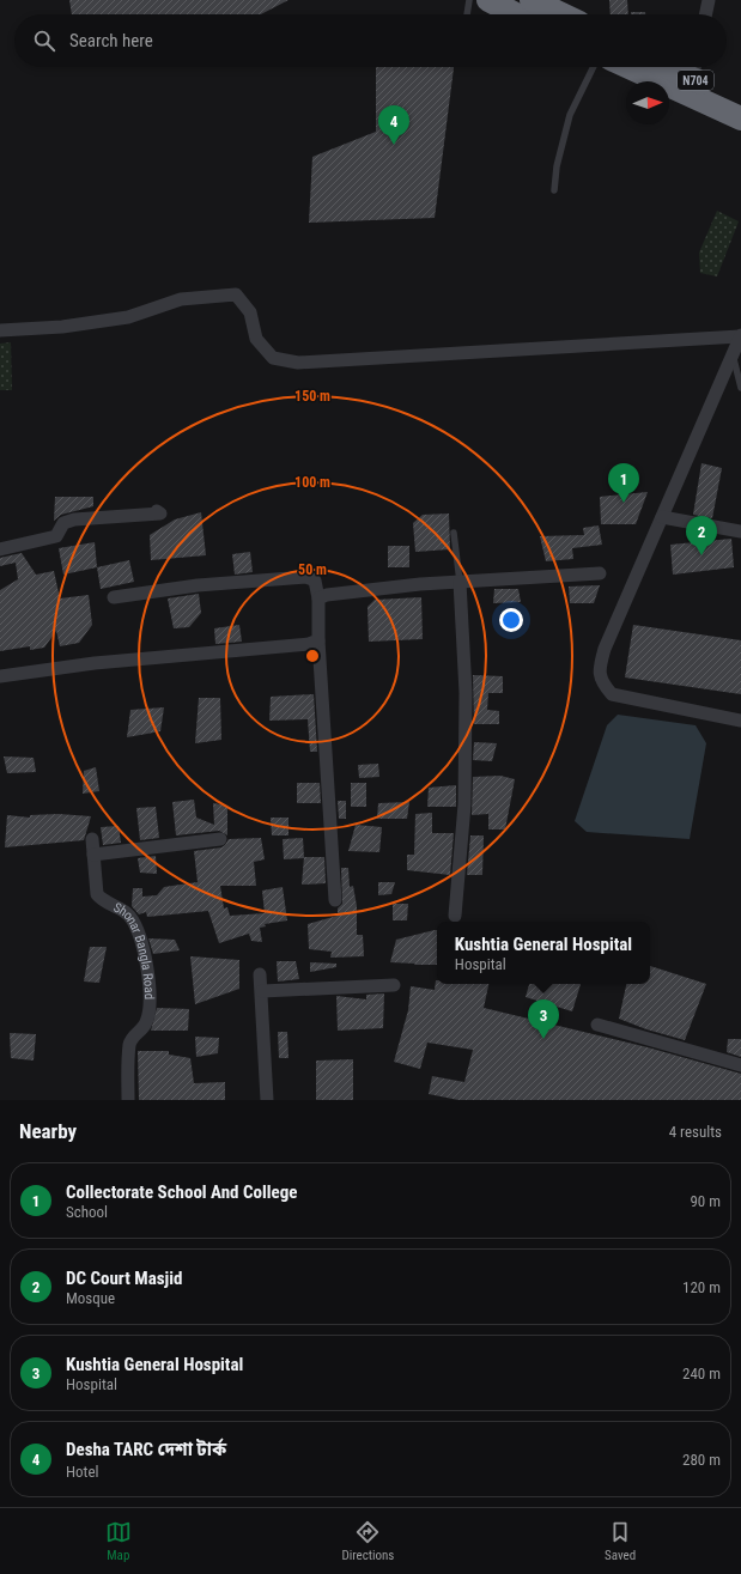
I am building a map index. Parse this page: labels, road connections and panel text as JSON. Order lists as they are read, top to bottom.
{
  "streets": {
    "highway": ["N704"],
    "street": ["Shonar Bangla Road"]
  },
  "north": "right",
  "page": {
    "search": "Search here",
    "pins": [
      "4",
      "1",
      "2",
      "3"
    ],
    "popup": ["Kushtia General Hospital", "Hospital"],
    "heading": ["Nearby", "4 results"],
    "list": [
      {
        "mark": "1",
        "name": "Collectorate School And College",
        "note": "School",
        "value": "90 m"
      },
      {
        "mark": "2",
        "name": "DC Court Masjid",
        "note": "Mosque",
        "value": "120 m"
      },
      {
        "mark": "3",
        "name": "Kushtia General Hospital",
        "note": "Hospital",
        "value": "240 m"
      },
      {
        "mark": "4",
        "name": "Desha TARC দেশা টার্ক",
        "note": "Hotel",
        "value": "280 m"
      }
    ],
    "nav": ["Map", "Directions", "Saved"]
  },
  "rings": ["150 m", "100 m", "50 m"]
}
